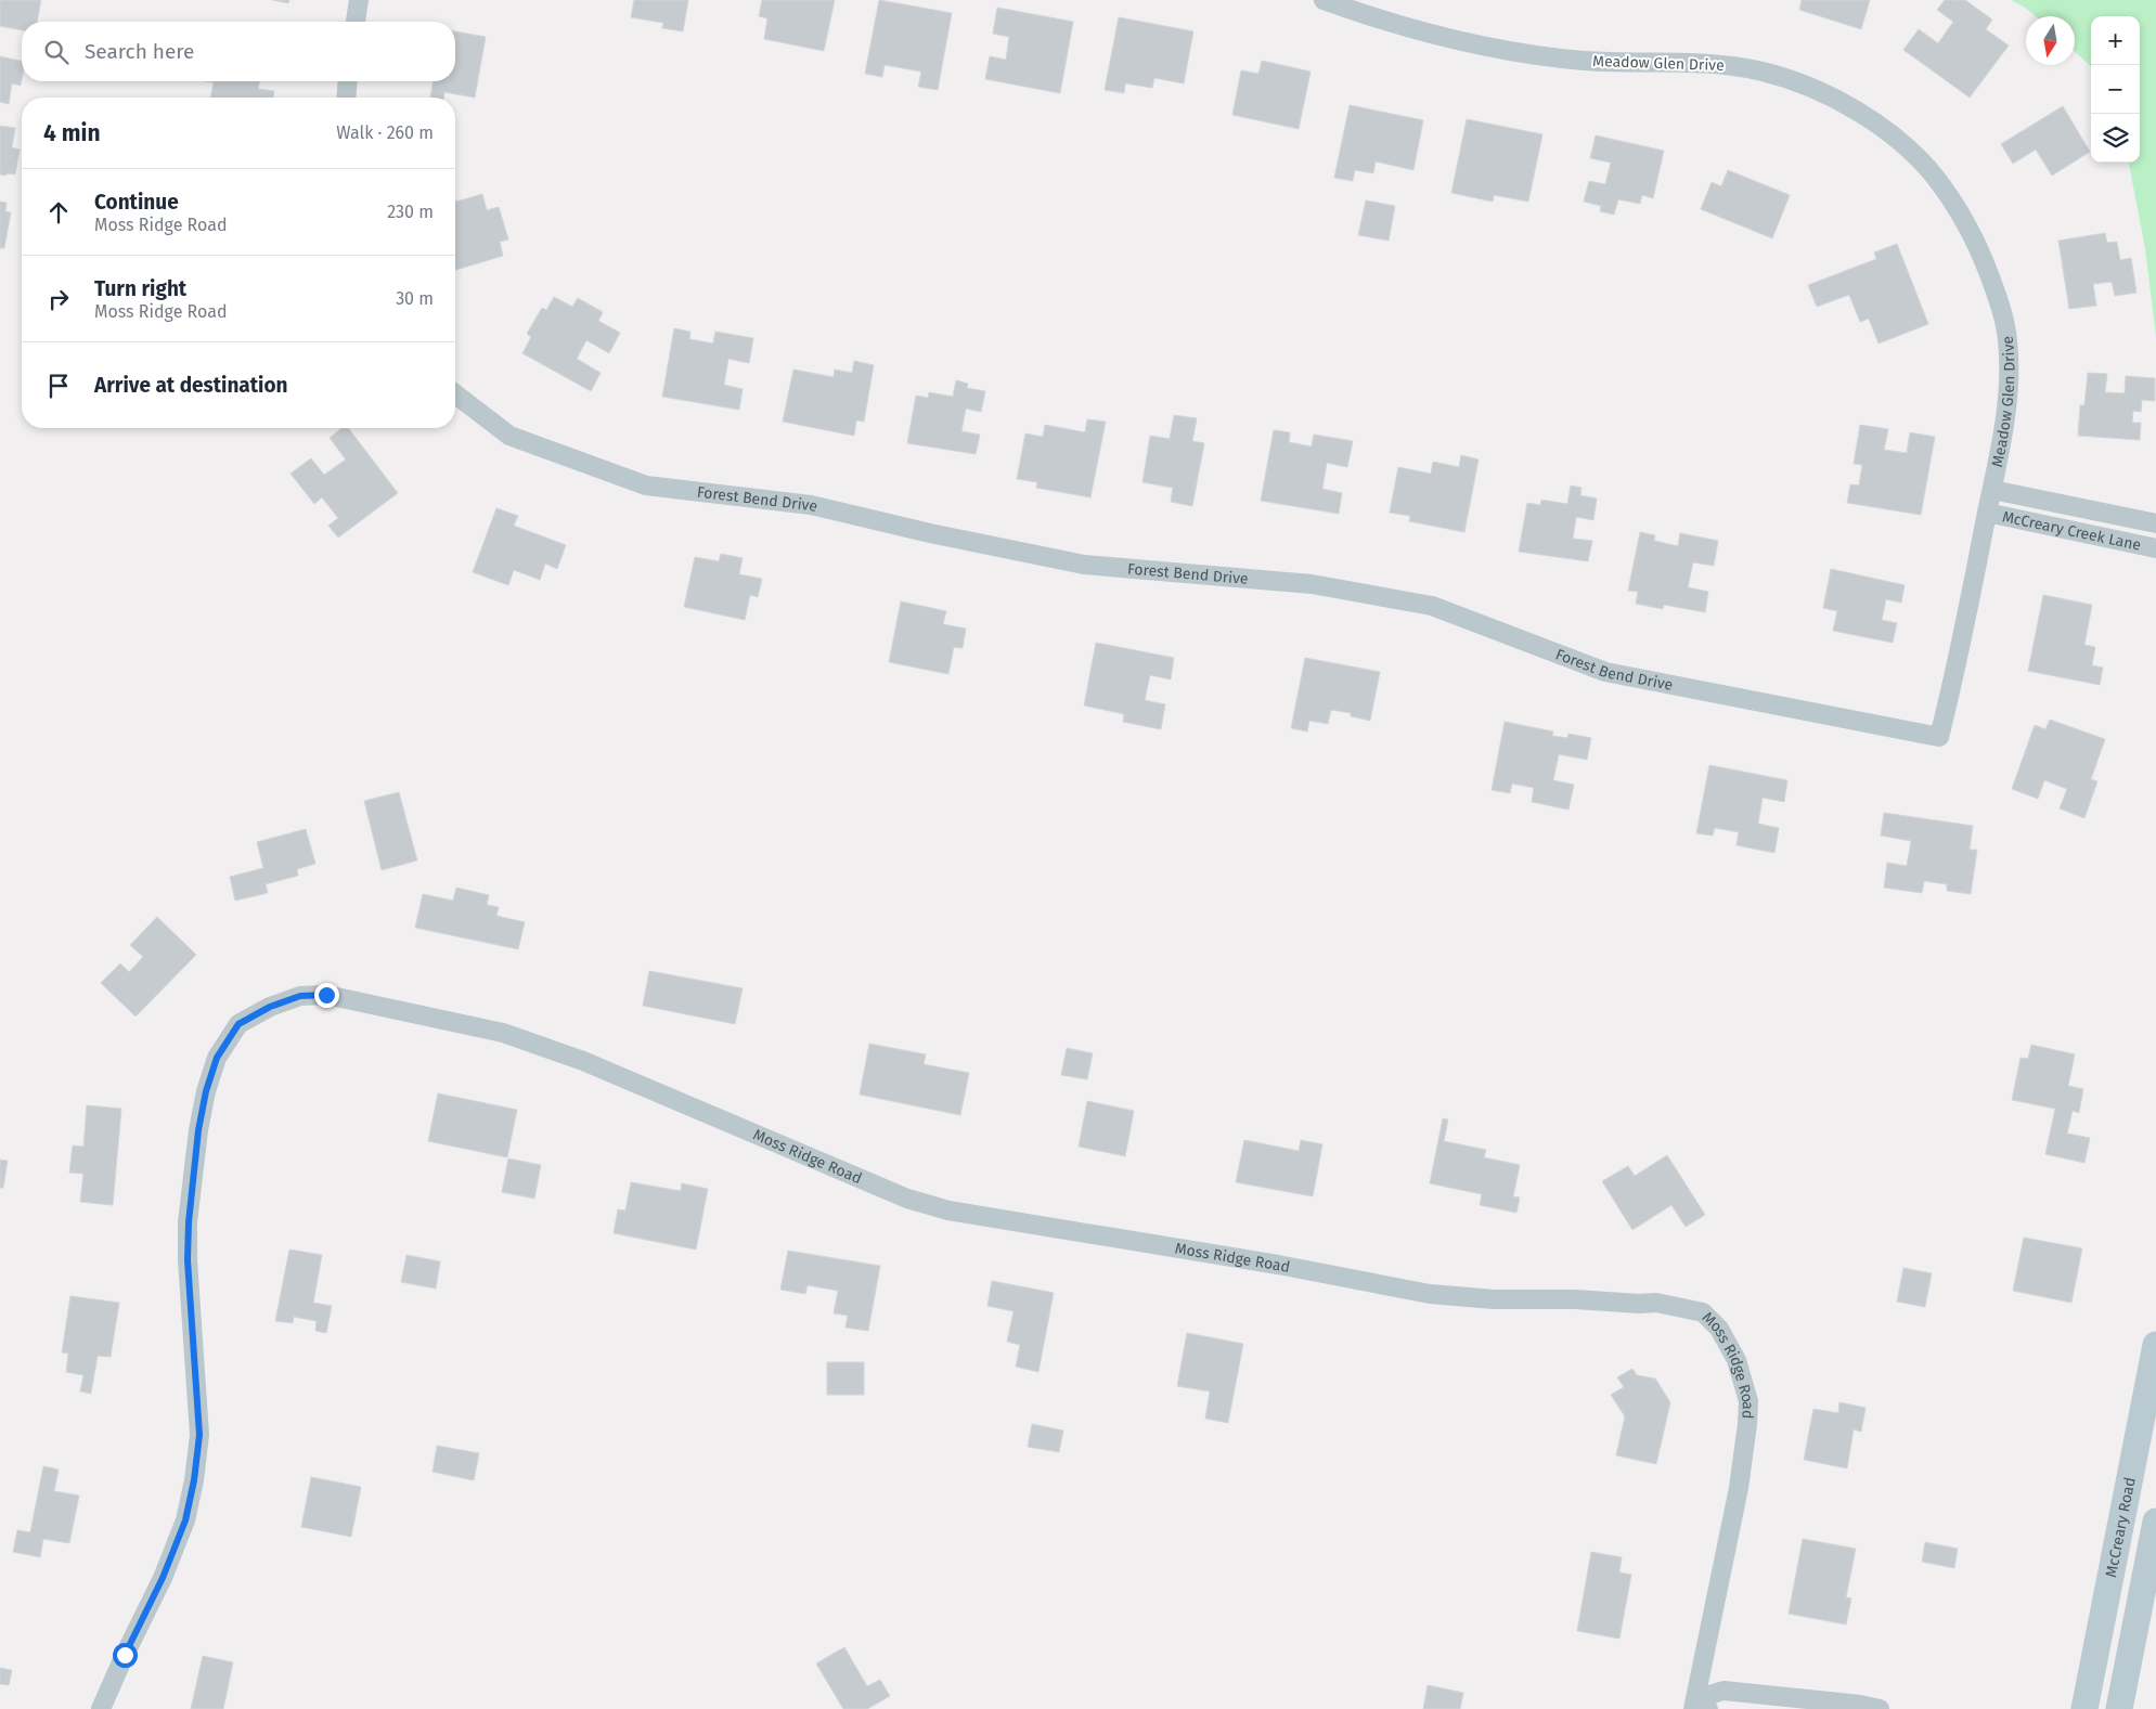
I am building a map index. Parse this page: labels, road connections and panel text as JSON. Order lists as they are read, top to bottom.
{
  "streets": {
    "main road": ["McCreary Road"],
    "street": [
      "Meadow Glen Drive",
      "Forest Bend Drive",
      "McCreary Creek Lane",
      "Moss Ridge Road"
    ]
  },
  "crossings": [
    ["Meadow Glen Drive", "Forest Bend Drive"],
    ["Meadow Glen Drive", "McCreary Creek Lane"]
  ],
  "north": "bottom",
  "page": {
    "map_buttons": ["+", "−"],
    "search": "Search here",
    "heading": ["4 min", "Walk · 260 m"],
    "list": [
      ["Continue", "Moss Ridge Road", "230 m"],
      ["Turn right", "Moss Ridge Road", "30 m"],
      "Arrive at destination"
    ]
  }
}
